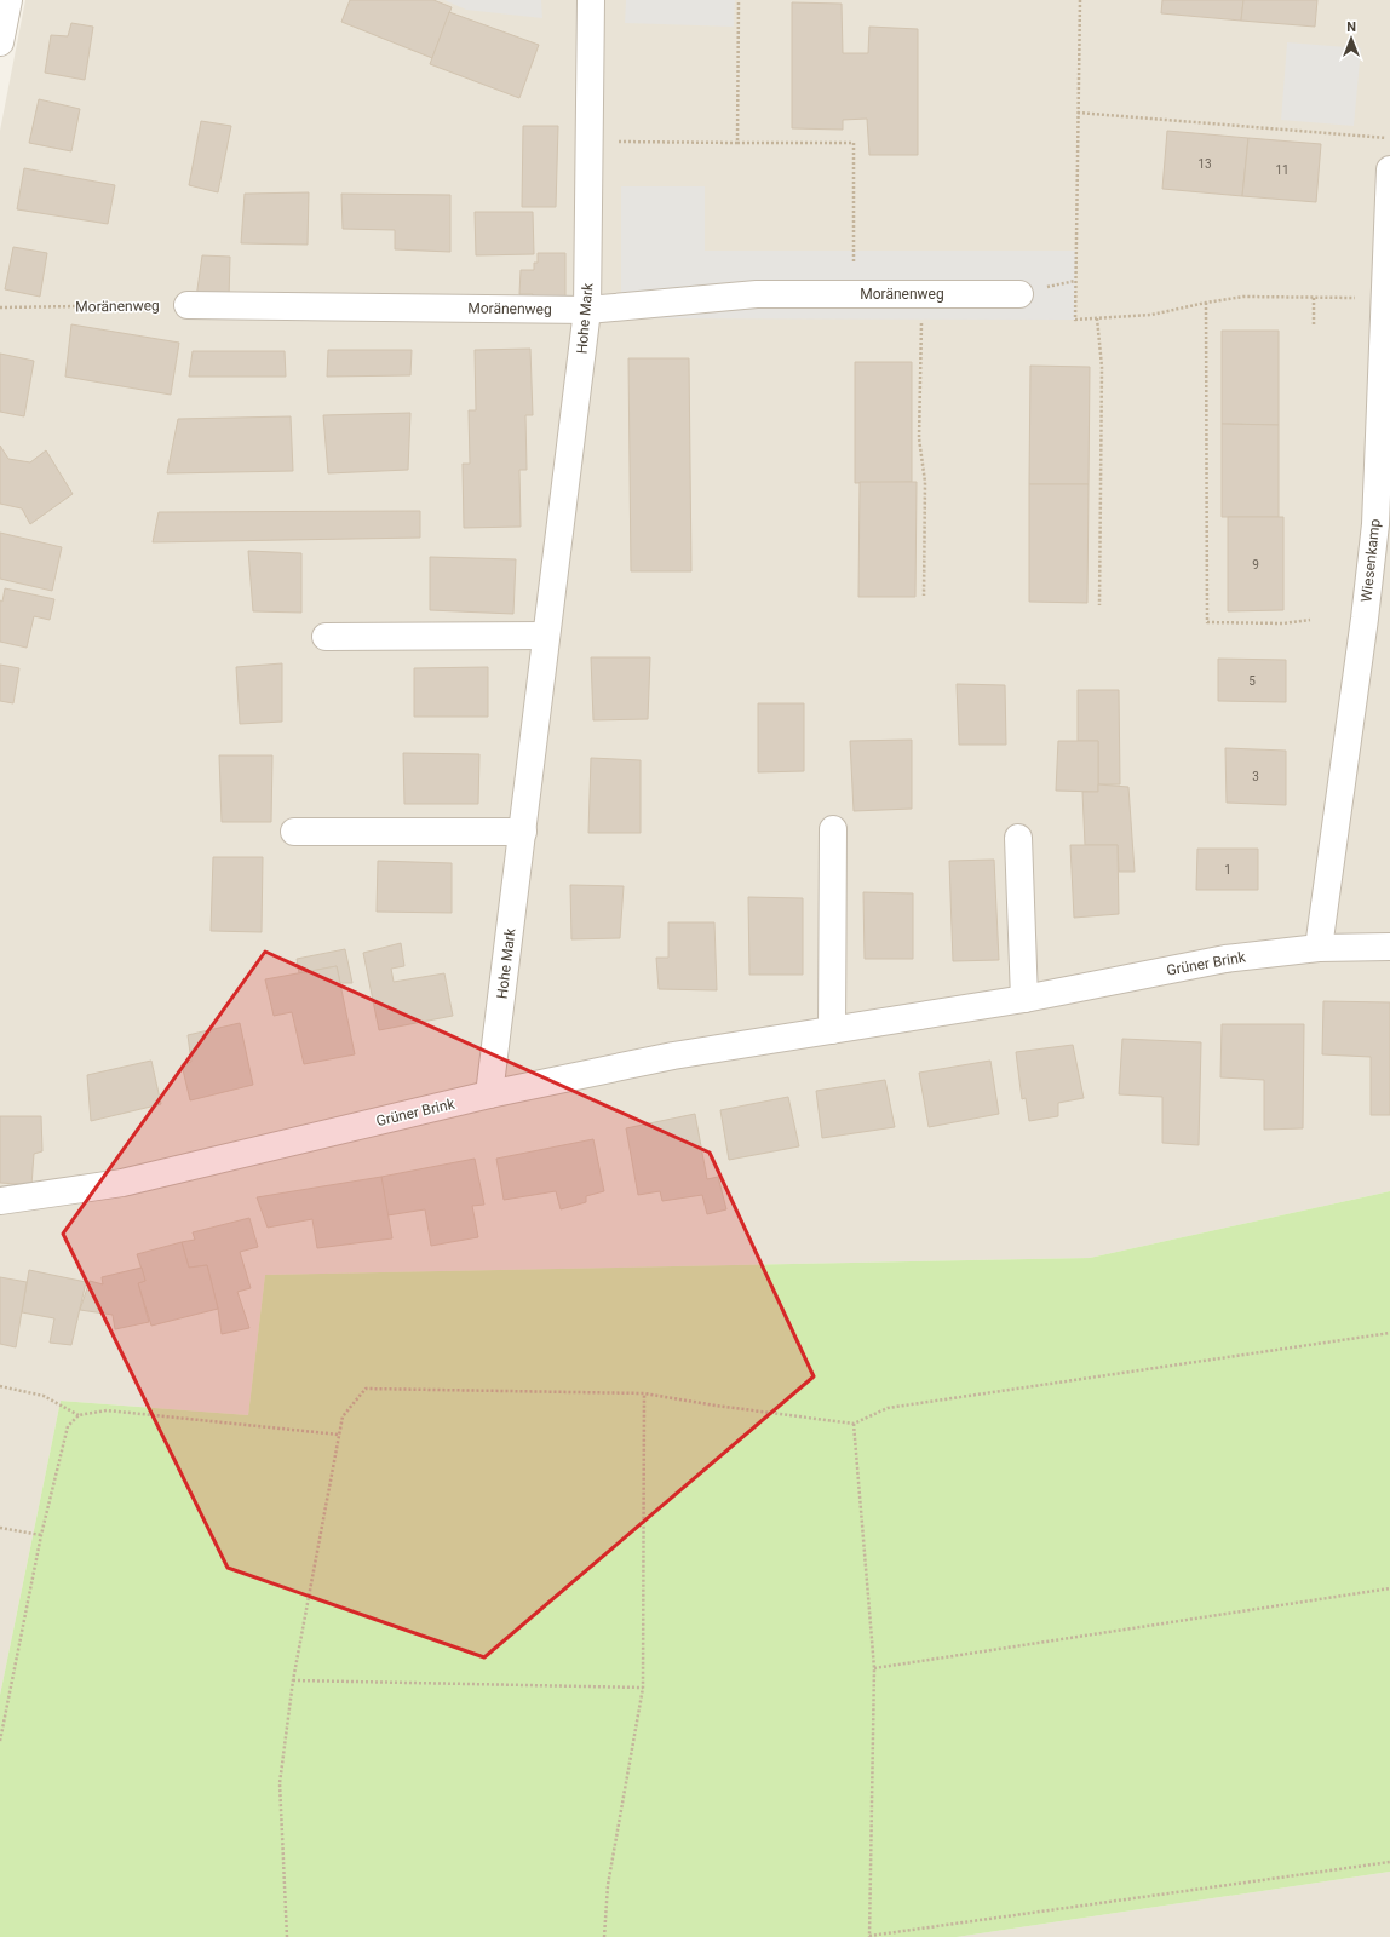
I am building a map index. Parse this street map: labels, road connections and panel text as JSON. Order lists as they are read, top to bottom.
{
  "streets": {
    "street": [
      "Moränenweg",
      "Hohe Mark",
      "Wiesenkamp",
      "Grüner Brink"
    ]
  },
  "crossings": [
    ["Moränenweg", "Hohe Mark"],
    ["Hohe Mark", "Grüner Brink"],
    ["Wiesenkamp", "Grüner Brink"]
  ],
  "house_numbers": [
    "13",
    "11",
    "9",
    "5",
    "3",
    "1"
  ],
  "north": "top"
}
